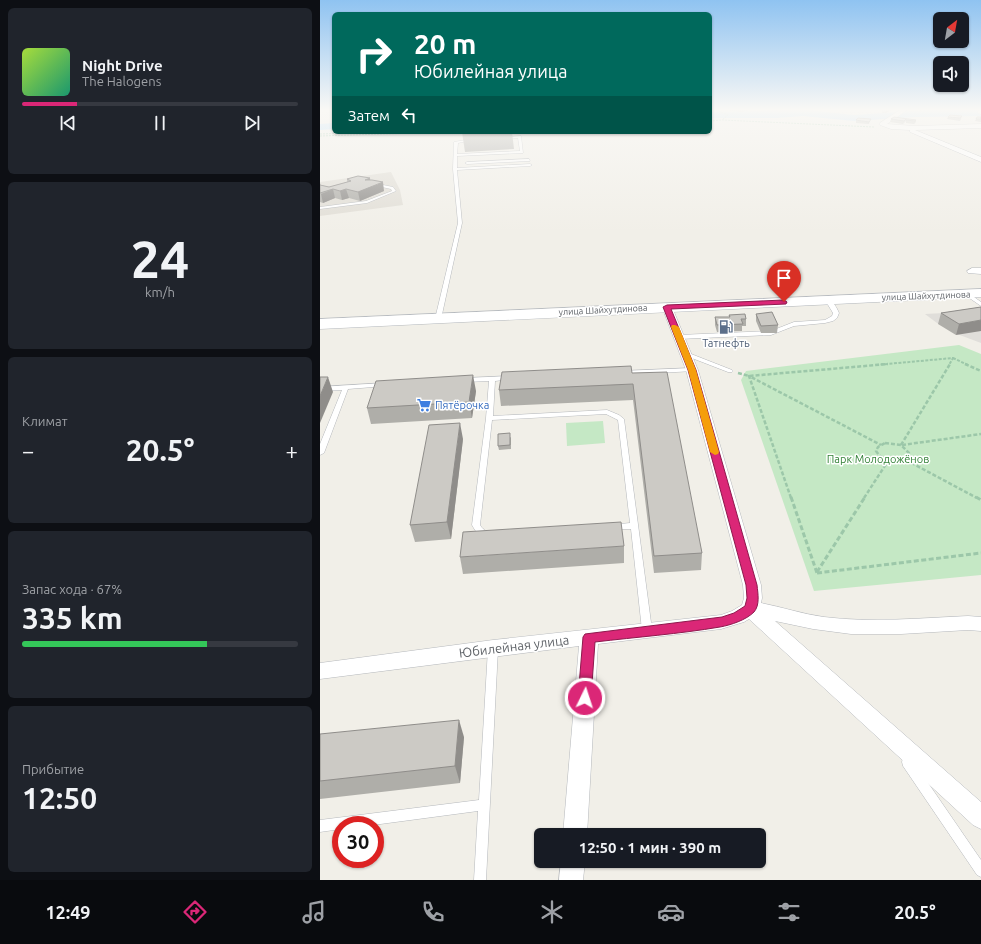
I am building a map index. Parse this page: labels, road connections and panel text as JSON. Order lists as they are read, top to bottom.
{
  "streets": {
    "main road": ["улица Шайхутдинова"],
    "street": ["Юбилейная улица"]
  },
  "parks": ["Парк Молодожёнов"],
  "places": {
    "fuel station": ["Татнефть"],
    "supermarket": ["Пятёрочка"]
  },
  "north": "top right",
  "page": {
    "turn": ["20 m", "Юбилейная улица"],
    "song": ["Night Drive", "The Halogens"],
    "then": "Затем",
    "tile": [
      ["24", "km/h"],
      "Климат",
      ["Запас хода · 67%", "335 km"],
      ["Прибытие", "12:50"]
    ],
    "heat": ["−", "20.5°", "+"],
    "limit": "30",
    "trip": "12:50 · 1 мин · 390 m",
    "tabs": ["12:49", "20.5°"]
  }
}
